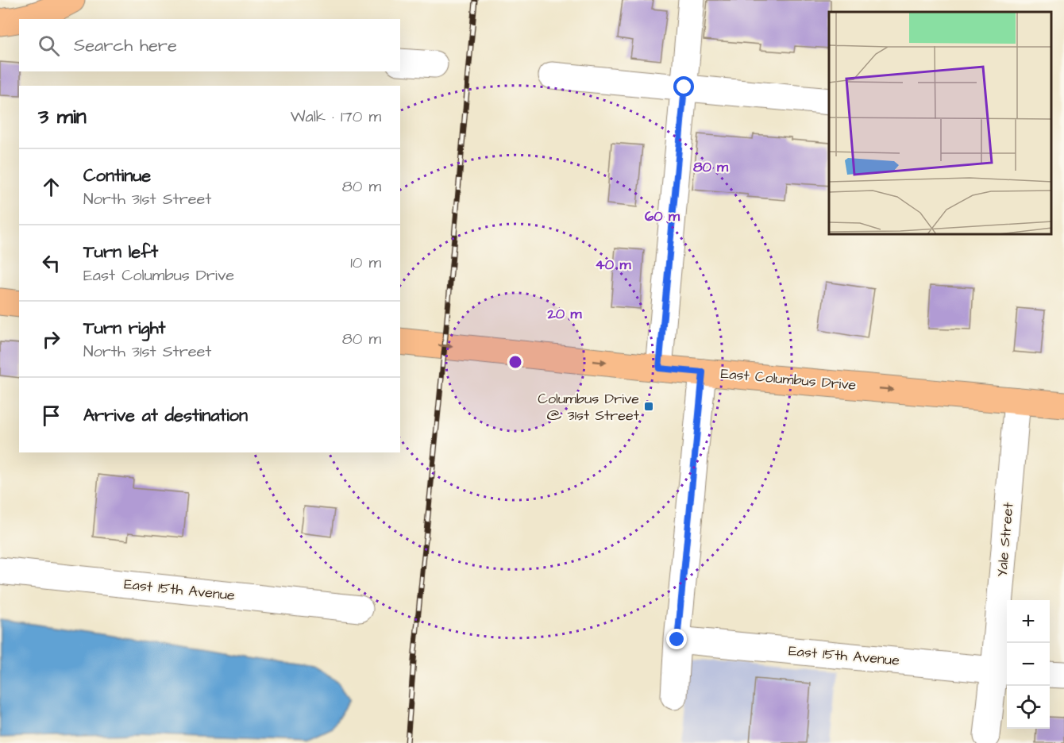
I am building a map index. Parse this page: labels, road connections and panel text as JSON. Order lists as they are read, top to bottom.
{
  "streets": {
    "main road": ["East Columbus Drive"],
    "street": ["Yale Street", "East 15th Avenue"]
  },
  "crossings": [
    ["East Columbus Drive", "Yale Street"],
    ["Yale Street", "East 15th Avenue"]
  ],
  "one_way": ["East Columbus Drive"],
  "places": {
    "transit": ["Columbus Drive @ 31st Street"]
  },
  "page": {
    "search": "Search here",
    "heading": ["3 min", "Walk · 170 m"],
    "list": [
      ["Continue", "North 31st Street", "80 m"],
      ["Turn left", "East Columbus Drive", "10 m"],
      ["Turn right", "North 31st Street", "80 m"],
      "Arrive at destination"
    ],
    "map_buttons": ["+", "−"]
  },
  "rings": [
    "80 m",
    "60 m",
    "40 m",
    "20 m"
  ]
}
